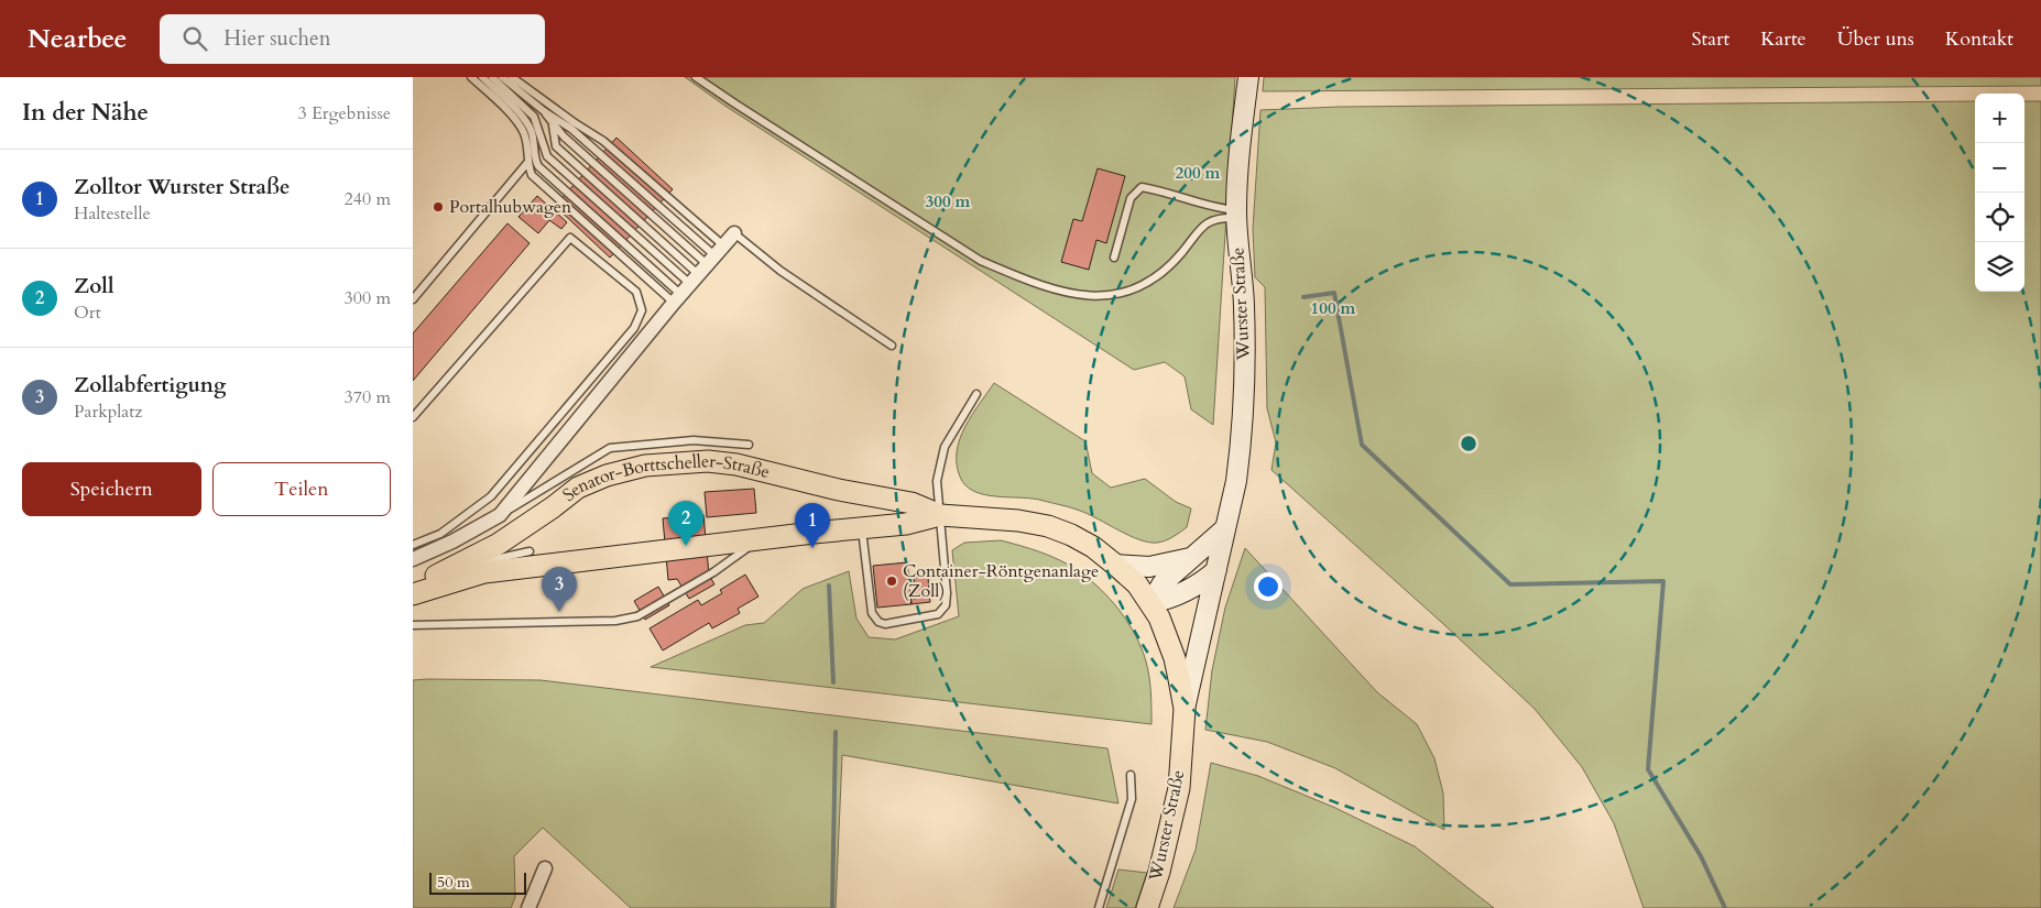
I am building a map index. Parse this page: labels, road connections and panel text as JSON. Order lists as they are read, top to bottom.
{
  "streets": {
    "main road": ["Wurster Straße", "Senator-Borttscheller-Straße"]
  },
  "crossings": [
    ["Wurster Straße", "Senator-Borttscheller-Straße"]
  ],
  "places": ["Portalhubwagen", "Container-Röntgenanlage (Zoll)"],
  "scale_bar": "50 m",
  "page": {
    "header": "Nearbee",
    "search": "Hier suchen",
    "nav": [
      "Start",
      "Karte",
      "Über uns",
      "Kontakt"
    ],
    "heading": ["In der Nähe", "3 Ergebnisse"],
    "map_buttons": ["+", "−"],
    "list": [
      {
        "mark": "1",
        "name": "Zolltor Wurster Straße",
        "note": "Haltestelle",
        "value": "240 m"
      },
      {
        "mark": "2",
        "name": "Zoll",
        "note": "Ort",
        "value": "300 m"
      },
      {
        "mark": "3",
        "name": "Zollabfertigung",
        "note": "Parkplatz",
        "value": "370 m"
      }
    ],
    "buttons": ["Speichern", "Teilen"],
    "pins": ["2", "1", "3"],
    "scale": "50 m"
  },
  "rings": ["200 m", "300 m", "100 m"]
}
